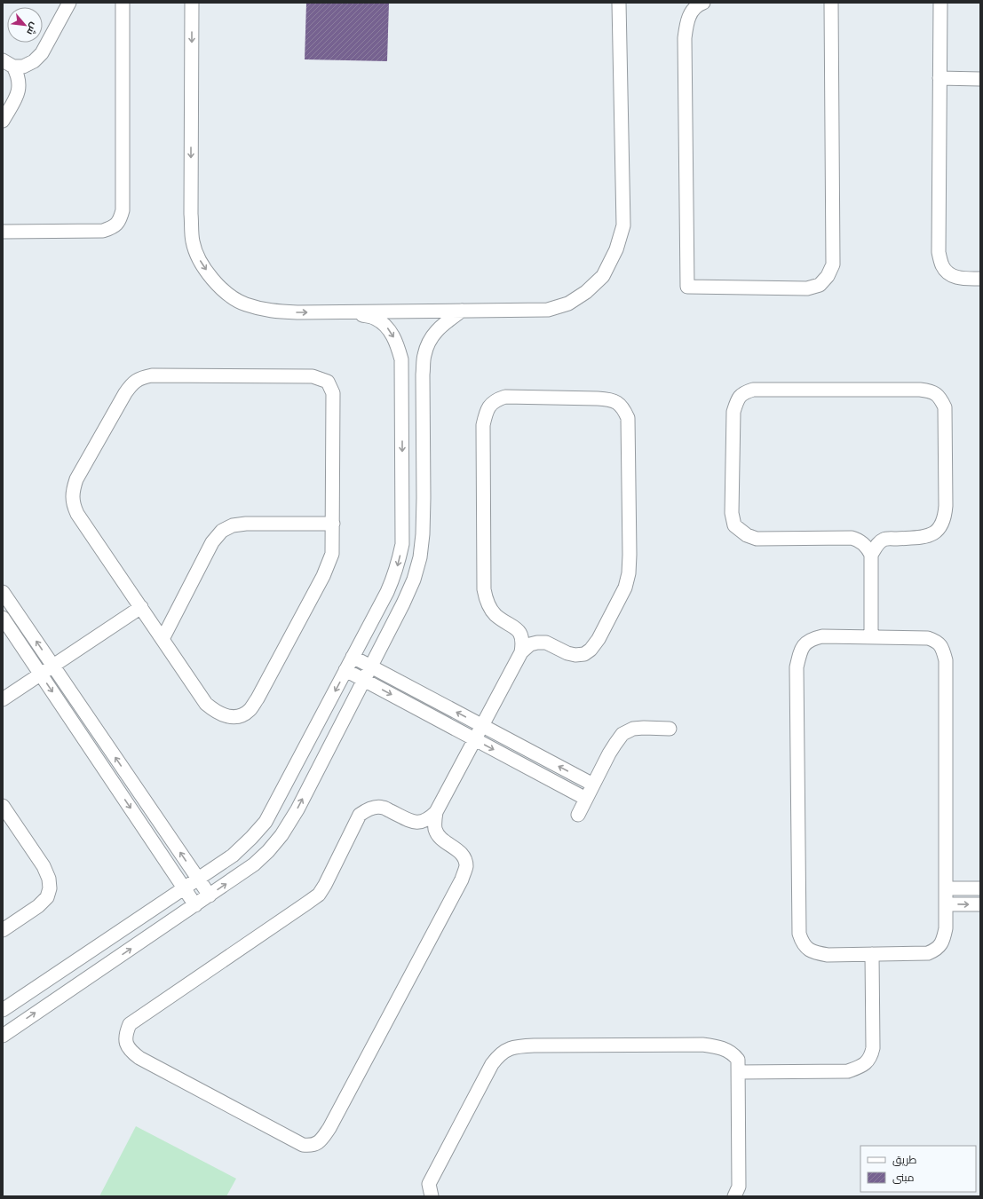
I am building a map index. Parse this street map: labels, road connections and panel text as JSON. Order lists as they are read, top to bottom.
{
  "legend": ["طريق", "مبنى"],
  "north": "bottom right"
}
